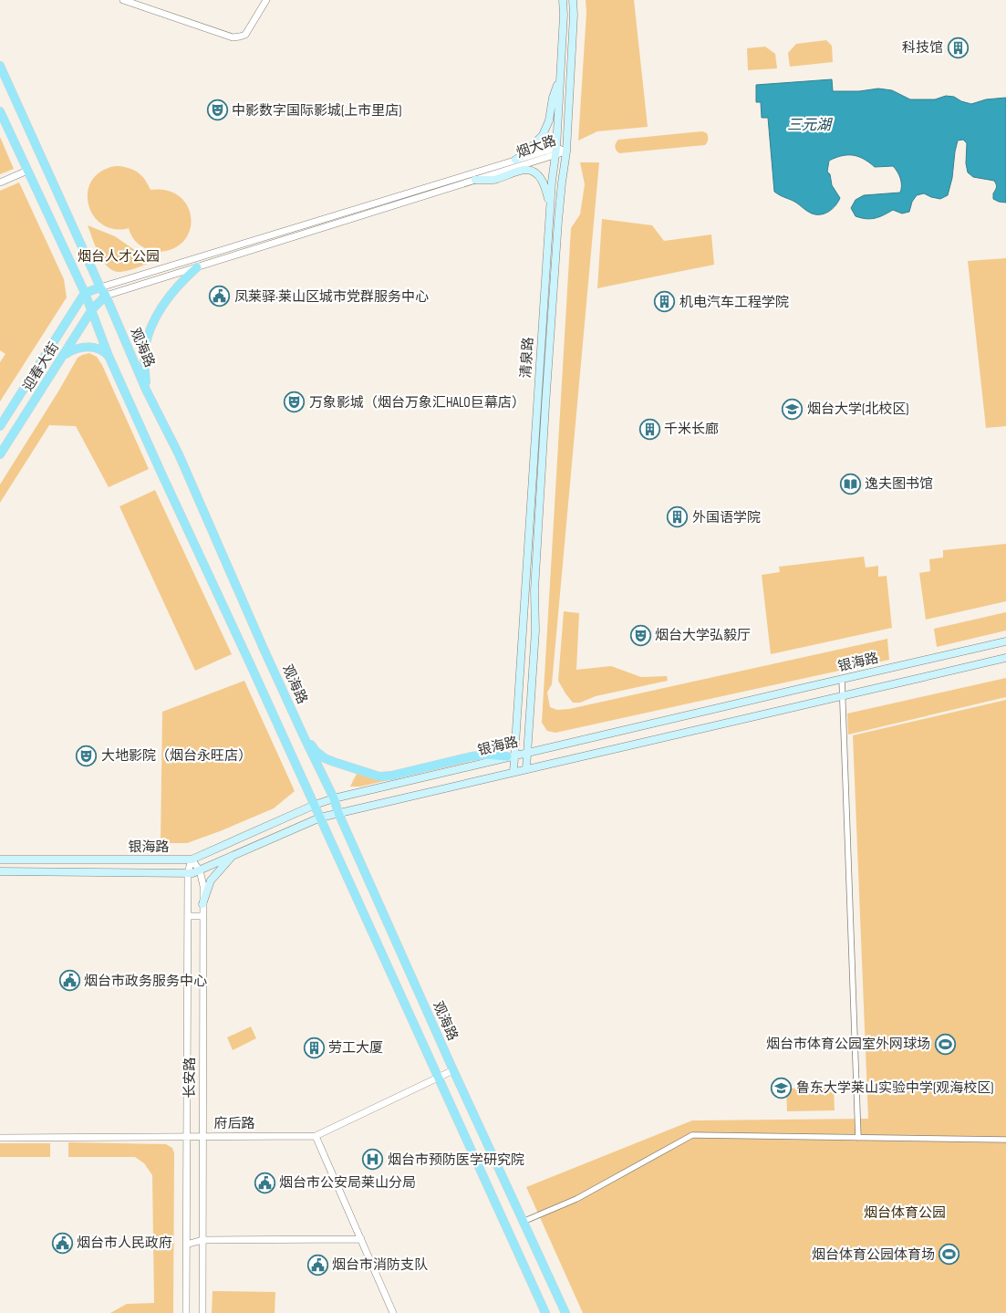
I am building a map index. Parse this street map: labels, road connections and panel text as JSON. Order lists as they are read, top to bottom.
{
  "streets": {
    "main road": [
      "观海路",
      "清泉路",
      "迎春大街",
      "银海路"
    ],
    "street": ["烟大路", "长安路", "府后路"]
  },
  "crossings": [
    ["烟大路", "观海路"],
    ["烟大路", "清泉路"],
    ["烟大路", "迎春大街"],
    ["观海路", "迎春大街"],
    ["观海路", "银海路"],
    ["观海路", "府后路"],
    ["清泉路", "银海路"],
    ["银海路", "长安路"],
    ["长安路", "府后路"]
  ],
  "water": ["三元湖"],
  "parks": ["烟台人才公园", "烟台体育公园"],
  "places": {
    "building": [
      "科技馆",
      "机电汽车工程学院",
      "千米长廊",
      "外国语学院",
      "劳工大厦"
    ],
    "theatre": [
      "中影数字国际影城(上市里店)",
      "万象影城（烟台万象汇HALO巨幕店）",
      "烟台大学弘毅厅",
      "大地影院（烟台永旺店）"
    ],
    "public building": [
      "凤莱驿·莱山区城市党群服务中心",
      "烟台市政务服务中心",
      "烟台市公安局莱山分局",
      "烟台市人民政府",
      "烟台市消防支队"
    ],
    "school or university": ["烟台大学(北校区)", "鲁东大学莱山实验中学(观海校区)"],
    "library": ["逸夫图书馆"],
    "sports": ["烟台市体育公园室外网球场", "烟台体育公园体育场"],
    "hospital": ["烟台市预防医学研究院"]
  }
}
